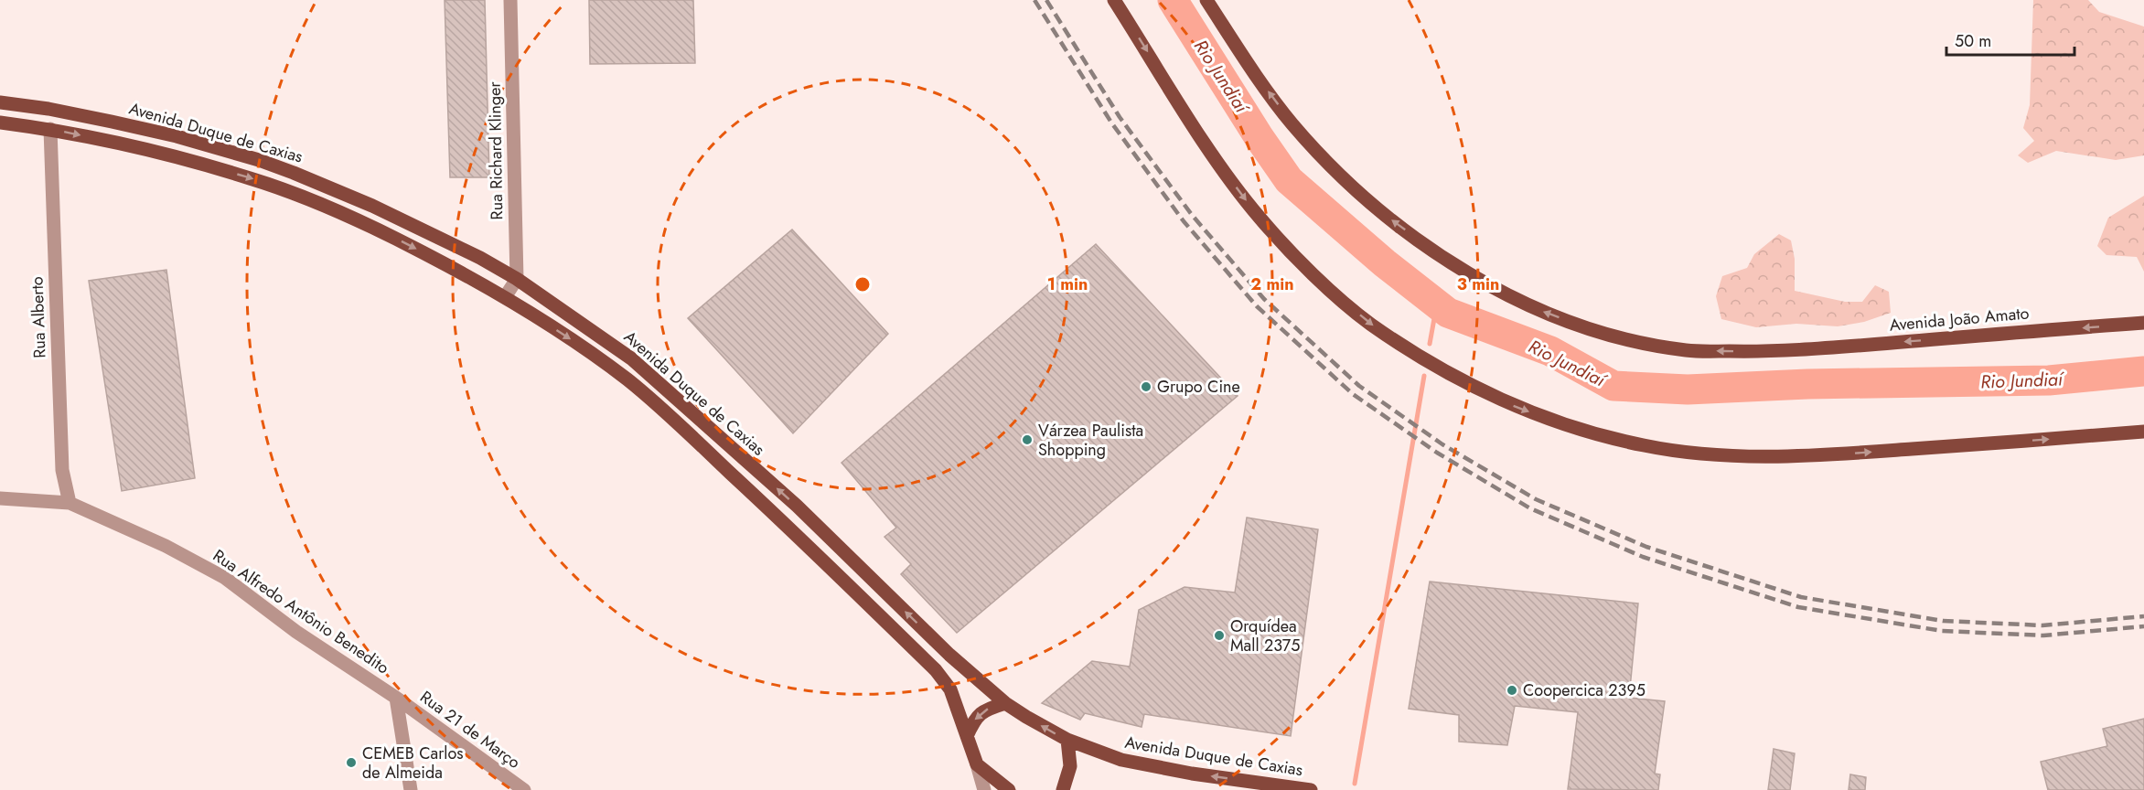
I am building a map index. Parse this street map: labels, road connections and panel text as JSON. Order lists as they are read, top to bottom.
{
  "streets": {
    "main road": ["Avenida Duque de Caxias", "Avenida João Amato"],
    "street": [
      "Rua Richard Klinger",
      "Rua Alberto",
      "Rua Alfredo Antônio Benedito",
      "Rua 21 de Março"
    ]
  },
  "crossings": [
    ["Avenida Duque de Caxias", "Rua Richard Klinger"],
    ["Avenida Duque de Caxias", "Rua Alberto"],
    ["Rua Alberto", "Rua Alfredo Antônio Benedito"],
    ["Rua Alfredo Antônio Benedito", "Rua 21 de Março"]
  ],
  "water": ["Rio Jundiaí"],
  "places": [
    "Grupo Cine",
    "Várzea Paulista Shopping",
    "Orquídea Mall 2375",
    "Coopercica 2395",
    "CEMEB Carlos de Almeida"
  ],
  "scale_bar": "50 m",
  "rings": ["1 min", "2 min", "3 min"]
}
